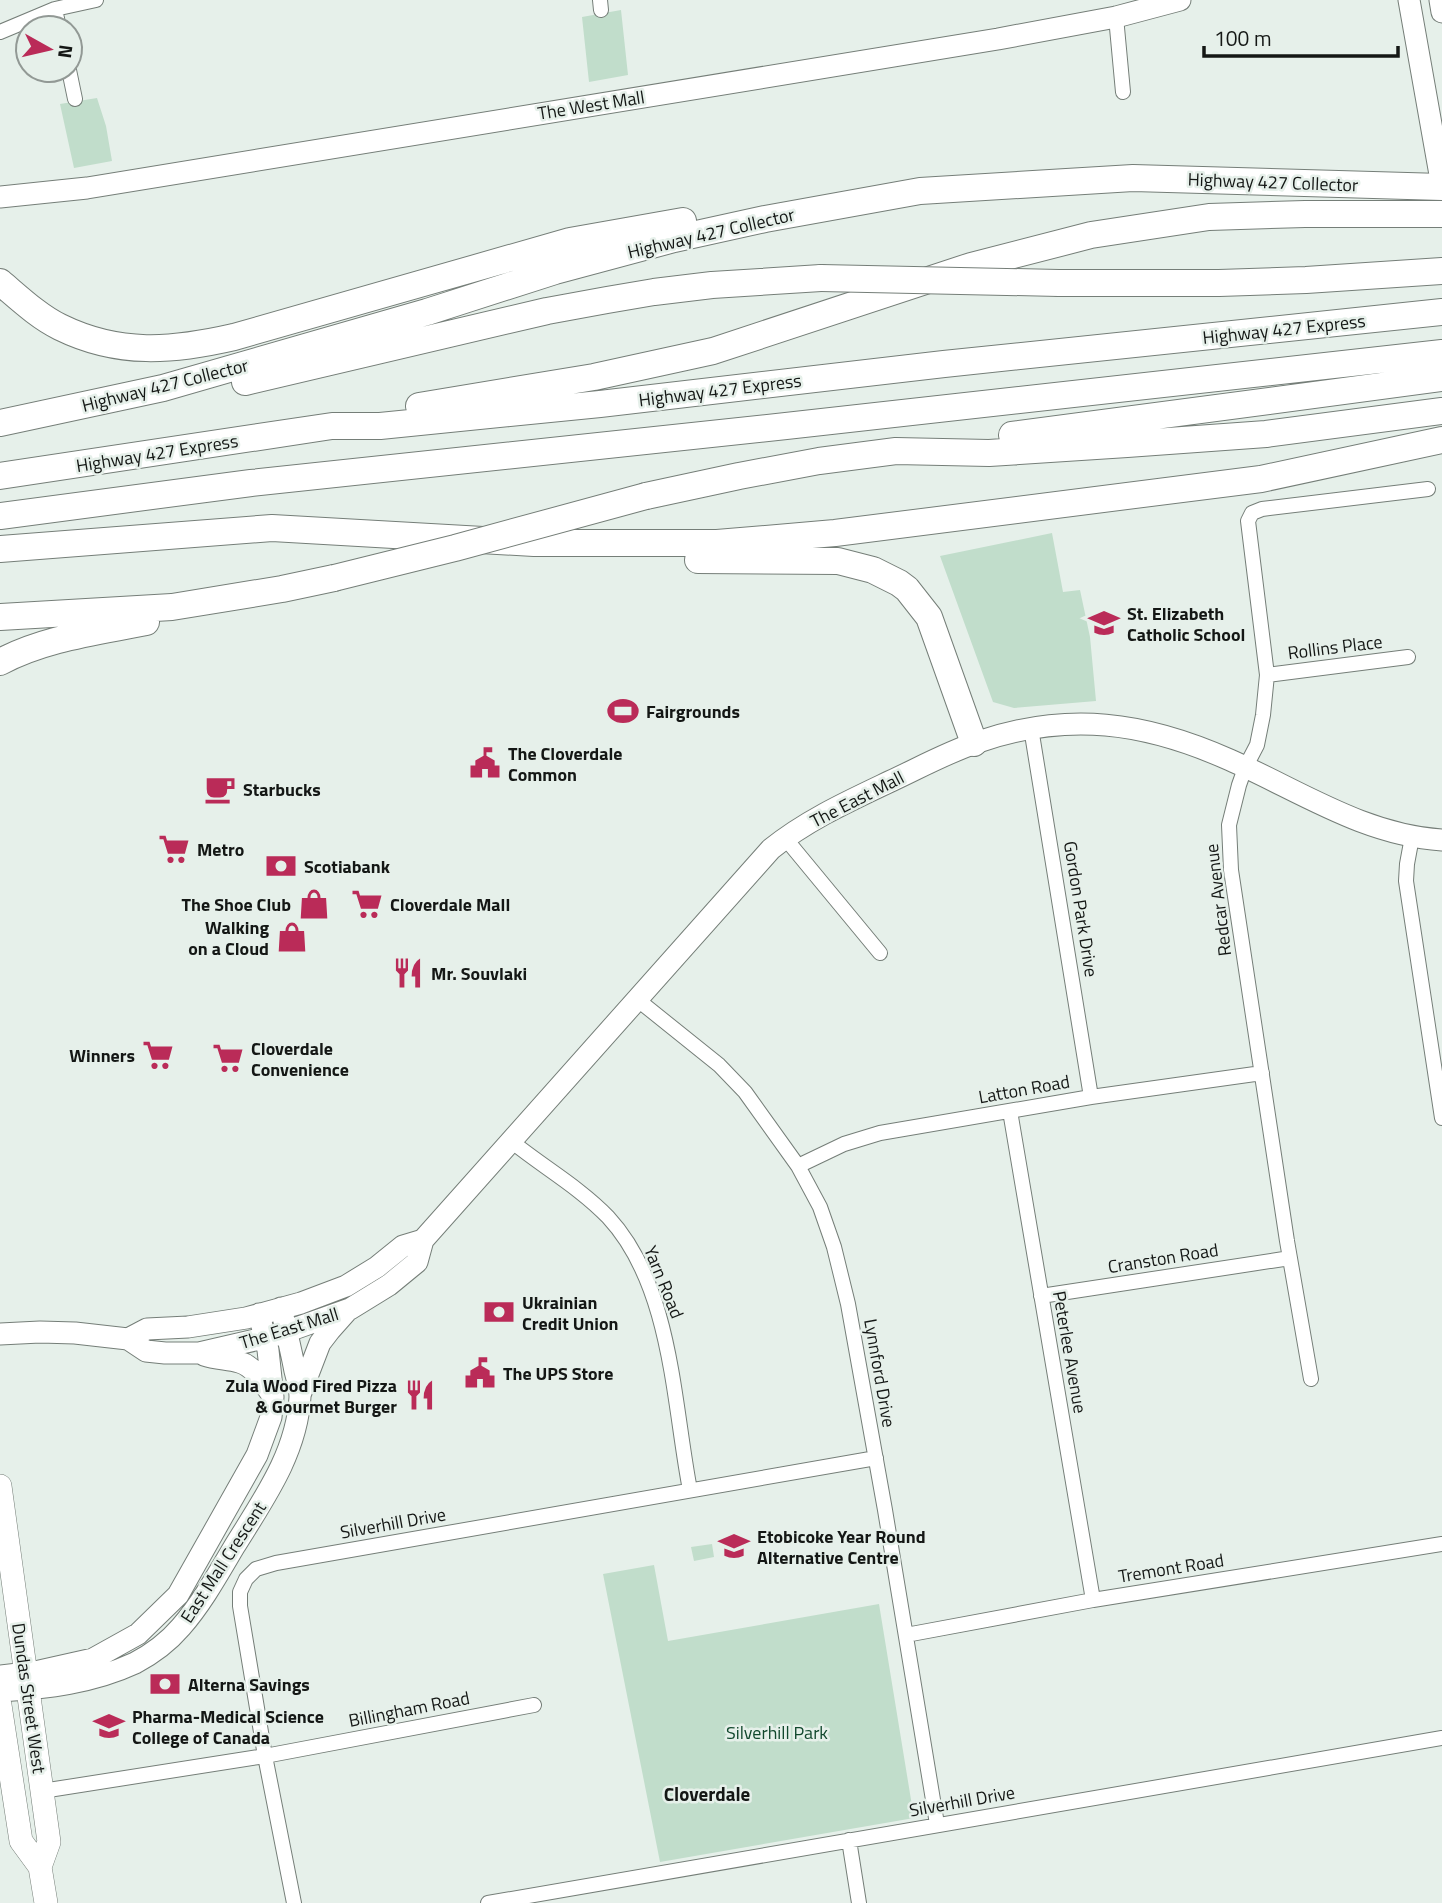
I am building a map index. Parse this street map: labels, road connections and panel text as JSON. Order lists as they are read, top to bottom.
{
  "streets": {
    "highway": ["Highway 427 Collector", "Highway 427 Express"],
    "main road": [
      "The West Mall",
      "The East Mall",
      "East Mall Crescent",
      "Dundas Street West"
    ],
    "street": [
      "Rollins Place",
      "Redcar Avenue",
      "Gordon Park Drive",
      "Latton Road",
      "Cranston Road",
      "Yarn Road",
      "Peterlee Avenue",
      "Lynnford Drive",
      "Silverhill Drive",
      "Tremont Road",
      "Billingham Road"
    ]
  },
  "crossings": [
    ["Rollins Place", "Redcar Avenue"],
    ["The East Mall", "Redcar Avenue"],
    ["The East Mall", "Gordon Park Drive"],
    ["The East Mall", "Yarn Road"],
    ["The East Mall", "Lynnford Drive"],
    ["The East Mall", "East Mall Crescent"],
    ["Redcar Avenue", "Latton Road"],
    ["Redcar Avenue", "Cranston Road"],
    ["Gordon Park Drive", "Latton Road"],
    ["Latton Road", "Peterlee Avenue"],
    ["Latton Road", "Lynnford Drive"],
    ["Cranston Road", "Peterlee Avenue"],
    ["Yarn Road", "Silverhill Drive"],
    ["Peterlee Avenue", "Tremont Road"],
    ["Lynnford Drive", "Silverhill Drive"],
    ["Lynnford Drive", "Tremont Road"],
    ["Silverhill Drive", "Billingham Road"],
    ["East Mall Crescent", "Dundas Street West"],
    ["Dundas Street West", "Billingham Road"]
  ],
  "districts": ["Cloverdale"],
  "parks": ["Silverhill Park"],
  "places": {
    "school or university": ["St. Elizabeth Catholic School", "Etobicoke Year Round Alternative Centre", "Pharma-Medical Science College of Canada"],
    "sports": ["Fairgrounds"],
    "public building": ["The Cloverdale Common", "The UPS Store"],
    "cafe": ["Starbucks"],
    "supermarket": [
      "Metro",
      "Cloverdale Mall",
      "Winners",
      "Cloverdale Convenience"
    ],
    "bank": ["Scotiabank", "Ukrainian Credit Union", "Alterna Savings"],
    "shop": ["The Shoe Club", "Walking on a Cloud"],
    "restaurant": ["Mr. Souvlaki", "Zula Wood Fired Pizza & Gourmet Burger"]
  },
  "scale_bar": "100 m",
  "north": "right"
}
